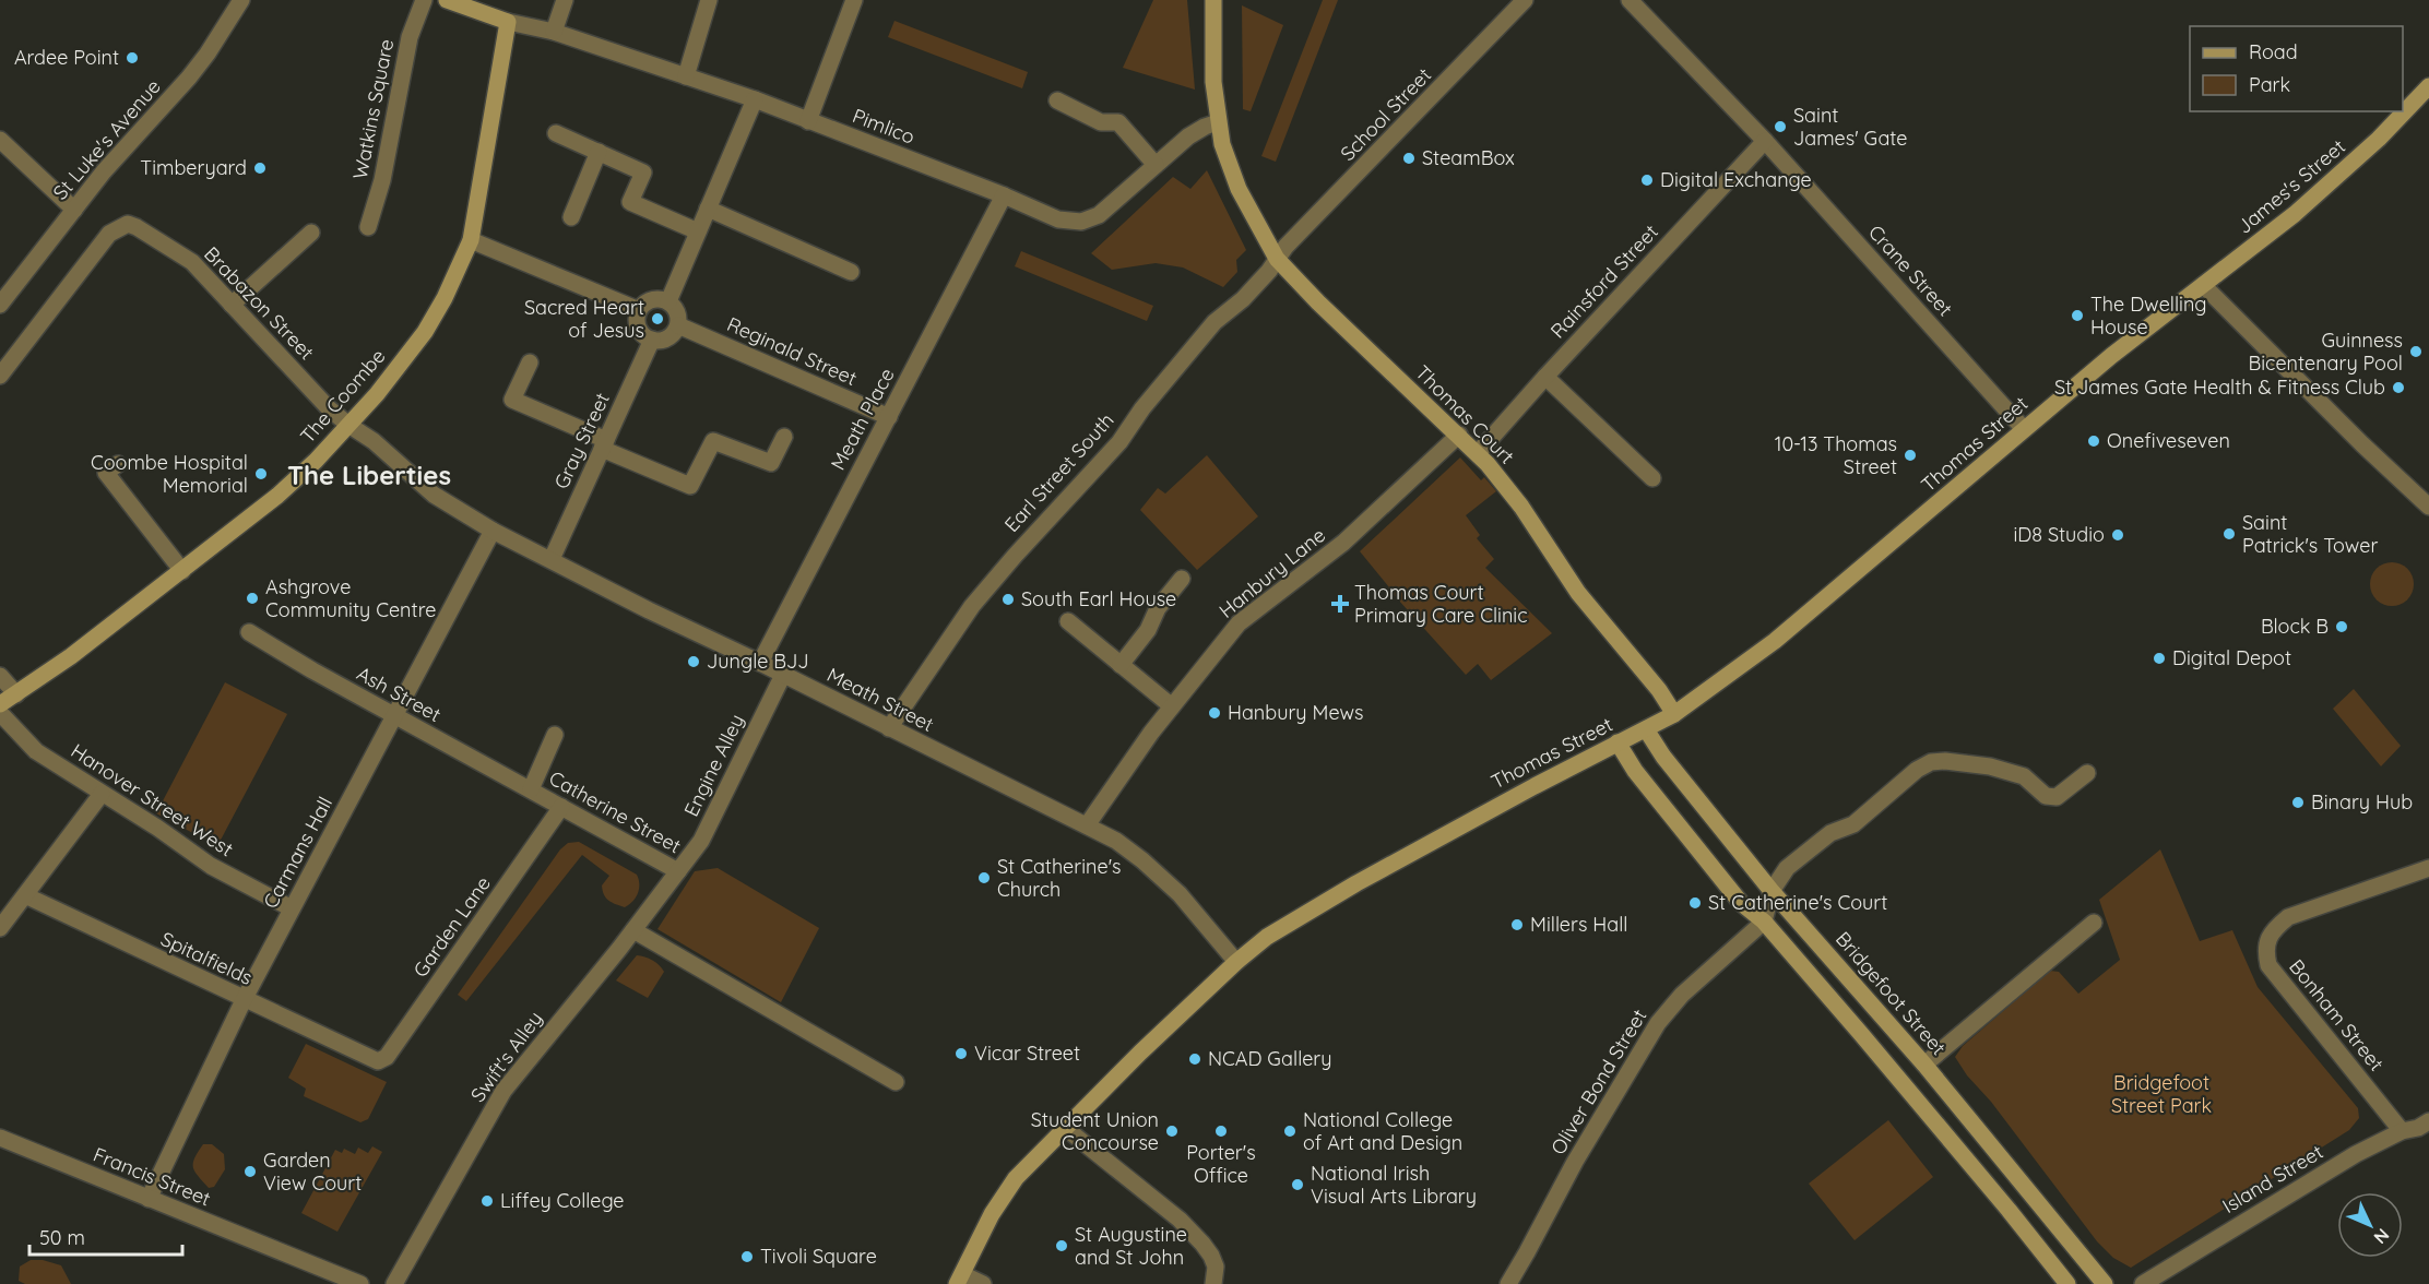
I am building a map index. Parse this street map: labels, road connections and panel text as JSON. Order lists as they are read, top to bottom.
{
  "streets": {
    "main road": [
      "James's Street",
      "The Coombe",
      "Thomas Court",
      "Thomas Street",
      "Bridgefoot Street"
    ],
    "street": [
      "Watkins Square",
      "School Street",
      "Pimlico",
      "St Luke's Avenue",
      "Crane Street",
      "Rainsford Street",
      "Brabazon Street",
      "Reginald Street",
      "Meath Place",
      "Gray Street",
      "Earl Street South",
      "Hanbury Lane",
      "Ash Street",
      "Meath Street",
      "Engine Alley",
      "Hanover Street West",
      "Catherine Street",
      "Carmans Hall",
      "Garden Lane",
      "Spitalfields",
      "Bonham Street",
      "Swift's Alley",
      "Oliver Bond Street",
      "Francis Street",
      "Island Street"
    ]
  },
  "crossings": [
    ["School Street", "Thomas Court"],
    ["School Street", "Earl Street South"],
    ["Pimlico", "The Coombe"],
    ["Pimlico", "Thomas Court"],
    ["Pimlico", "Meath Place"],
    ["James's Street", "Thomas Street"],
    ["Crane Street", "Rainsford Street"],
    ["Crane Street", "Thomas Street"],
    ["Rainsford Street", "Thomas Court"],
    ["Brabazon Street", "The Coombe"],
    ["Brabazon Street", "Meath Street"],
    ["Reginald Street", "Meath Place"],
    ["Reginald Street", "Gray Street"],
    ["The Coombe", "Meath Street"],
    ["Thomas Court", "Thomas Street"],
    ["Thomas Court", "Earl Street South"],
    ["Thomas Court", "Hanbury Lane"],
    ["Meath Place", "Meath Street"],
    ["Gray Street", "Meath Street"],
    ["Thomas Street", "Meath Street"],
    ["Thomas Street", "Bridgefoot Street"],
    ["Earl Street South", "Meath Street"],
    ["Hanbury Lane", "Meath Street"],
    ["Ash Street", "Catherine Street"],
    ["Ash Street", "Carmans Hall"],
    ["Meath Street", "Engine Alley"],
    ["Meath Street", "Carmans Hall"],
    ["Engine Alley", "Catherine Street"],
    ["Engine Alley", "Swift's Alley"],
    ["Hanover Street West", "Carmans Hall"],
    ["Catherine Street", "Garden Lane"],
    ["Catherine Street", "Swift's Alley"],
    ["Carmans Hall", "Spitalfields"],
    ["Carmans Hall", "Francis Street"],
    ["Garden Lane", "Spitalfields"],
    ["Bonham Street", "Island Street"]
  ],
  "districts": ["The Liberties"],
  "parks": ["Bridgefoot Street Park"],
  "places": {
    "other": [
      "Ardee Point",
      "Saint James' Gate",
      "SteamBox",
      "Timberyard",
      "Digital Exchange",
      "The Dwelling House",
      "Sacred Heart of Jesus",
      "Guinness Bicentenary Pool",
      "St James Gate Health & Fitness Club",
      "Onefiveseven",
      "10-13 Thomas Street",
      "Coombe Hospital Memorial",
      "Saint Patrick's Tower",
      "iD8 Studio",
      "Ashgrove Community Centre",
      "South Earl House",
      "Block B",
      "Digital Depot",
      "Jungle BJJ",
      "Hanbury Mews",
      "Binary Hub",
      "St Catherine's Church",
      "St Catherine's Court",
      "Millers Hall",
      "Vicar Street",
      "NCAD Gallery",
      "Student Union Concourse",
      "Porter's Office",
      "National College of Art and Design",
      "Garden View Court",
      "National Irish Visual Arts Library",
      "Liffey College",
      "St Augustine and St John",
      "Tivoli Square"
    ],
    "health": ["Thomas Court Primary Care Clinic"]
  },
  "legend": ["Road", "Park"],
  "scale_bar": "50 m",
  "north": "bottom right"
}
